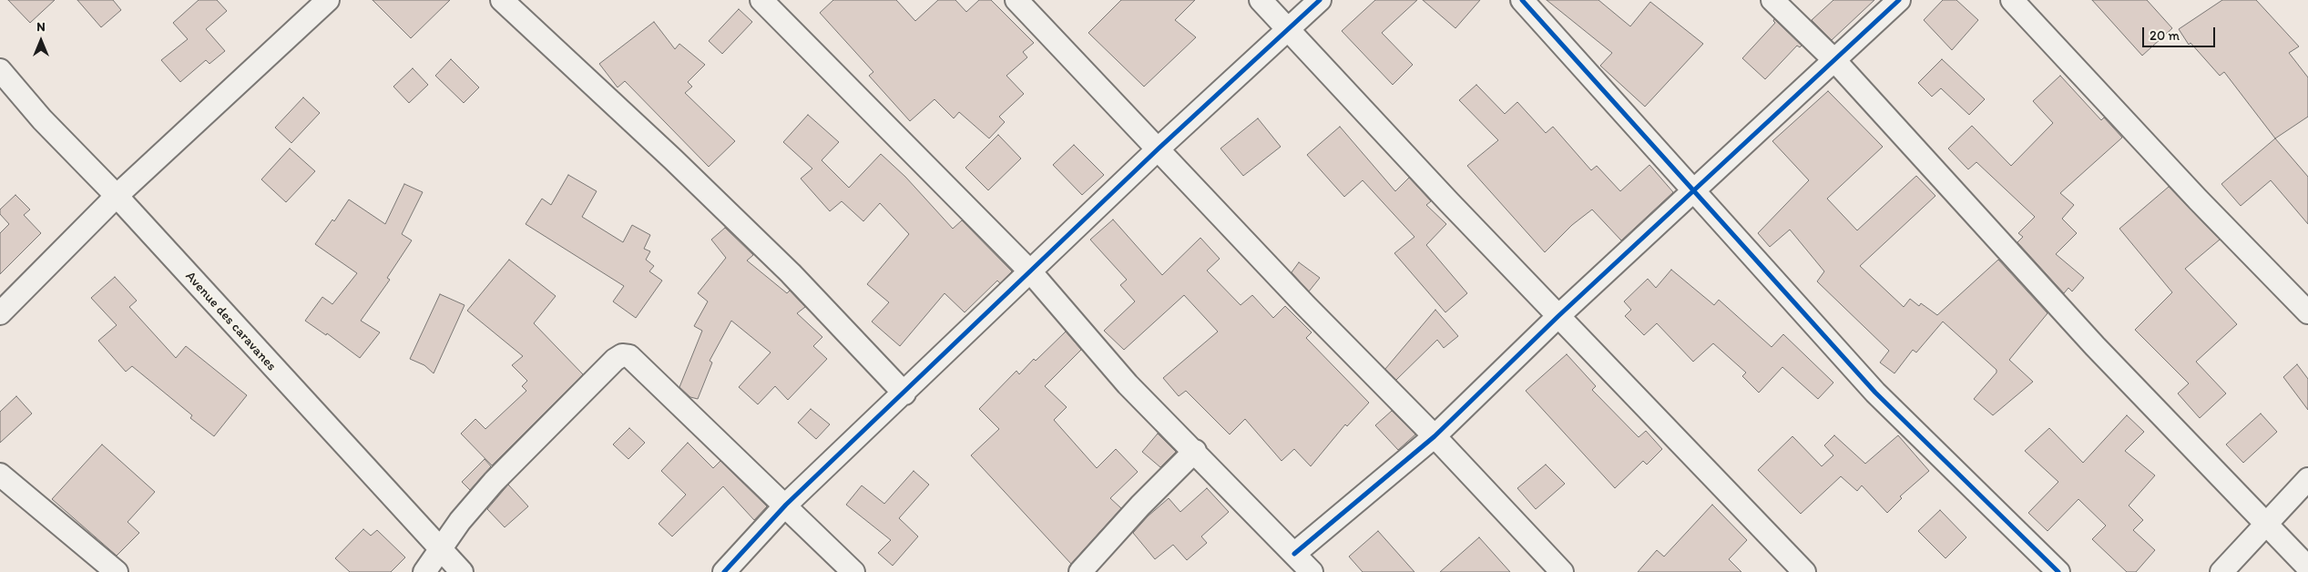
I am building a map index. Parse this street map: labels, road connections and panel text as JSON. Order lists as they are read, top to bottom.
{
  "streets": {
    "street": ["Avenue des caravanes"]
  },
  "scale_bar": "20 m",
  "north": "top"
}
